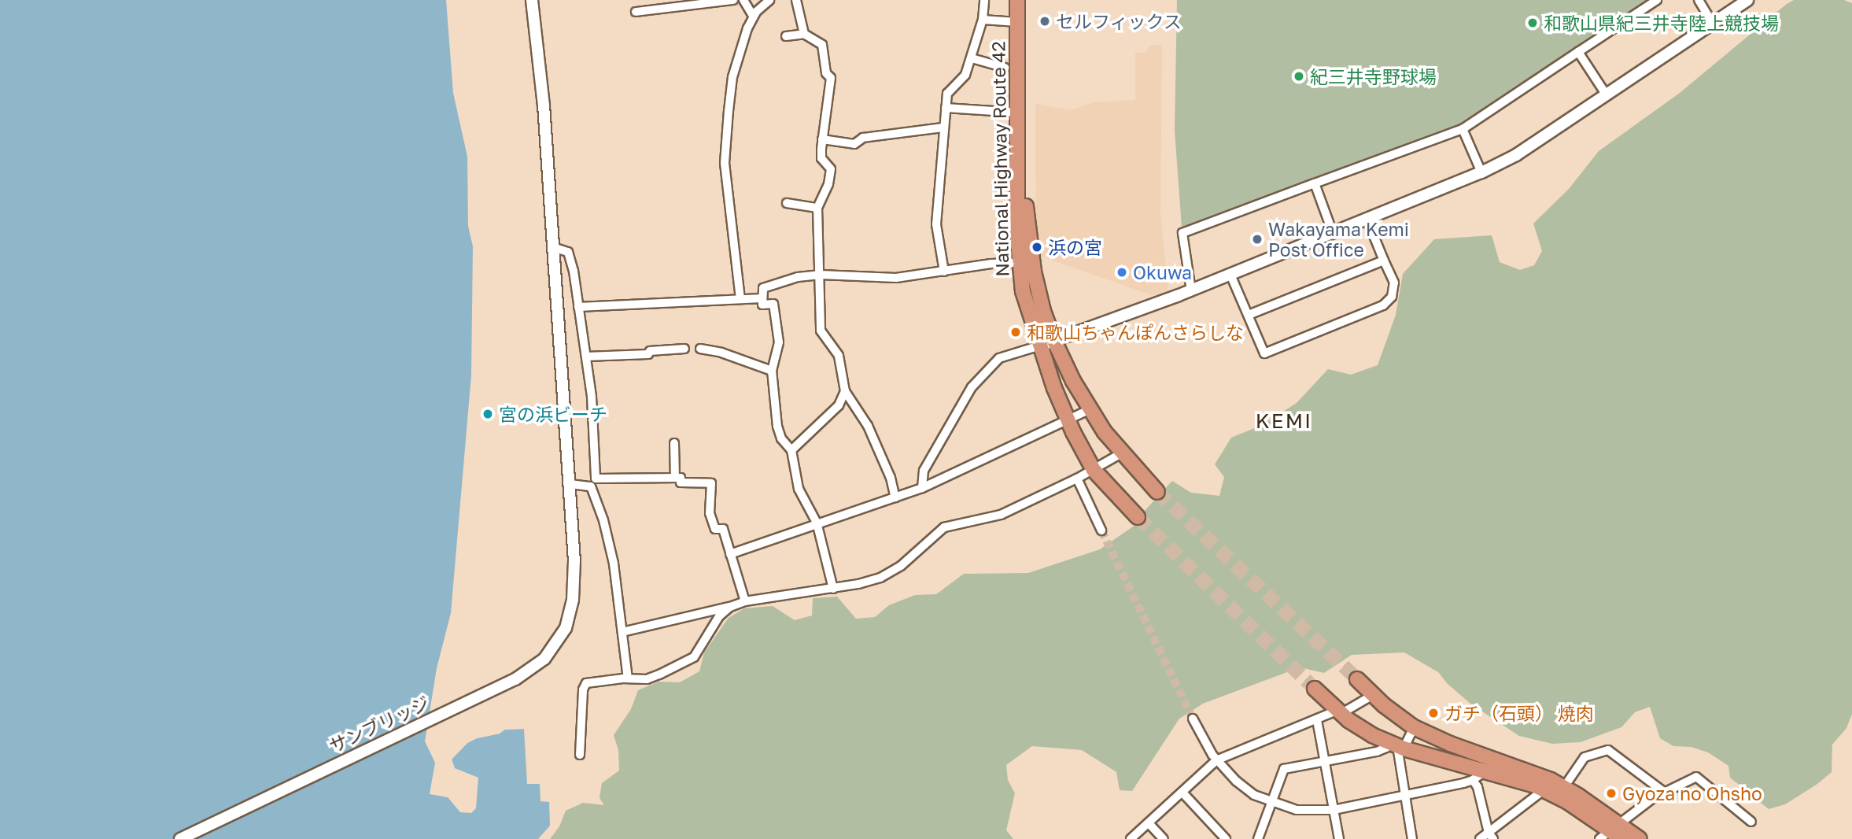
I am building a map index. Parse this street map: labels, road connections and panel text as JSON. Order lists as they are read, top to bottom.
{
  "streets": {
    "highway": ["National Highway Route 42"],
    "street": ["サンブリッジ"]
  },
  "districts": ["KEMI"],
  "places": [
    "セルフィックス",
    "和歌山県紀三井寺陸上競技場",
    "紀三井寺野球場",
    "Wakayama Kemi Post Office",
    "浜の宮",
    "Okuwa",
    "和歌山ちゃんぽんさらしな",
    "宮の浜ビーチ",
    "ガチ（石頭） 焼肉",
    "Gyoza no Ohsho"
  ]
}
